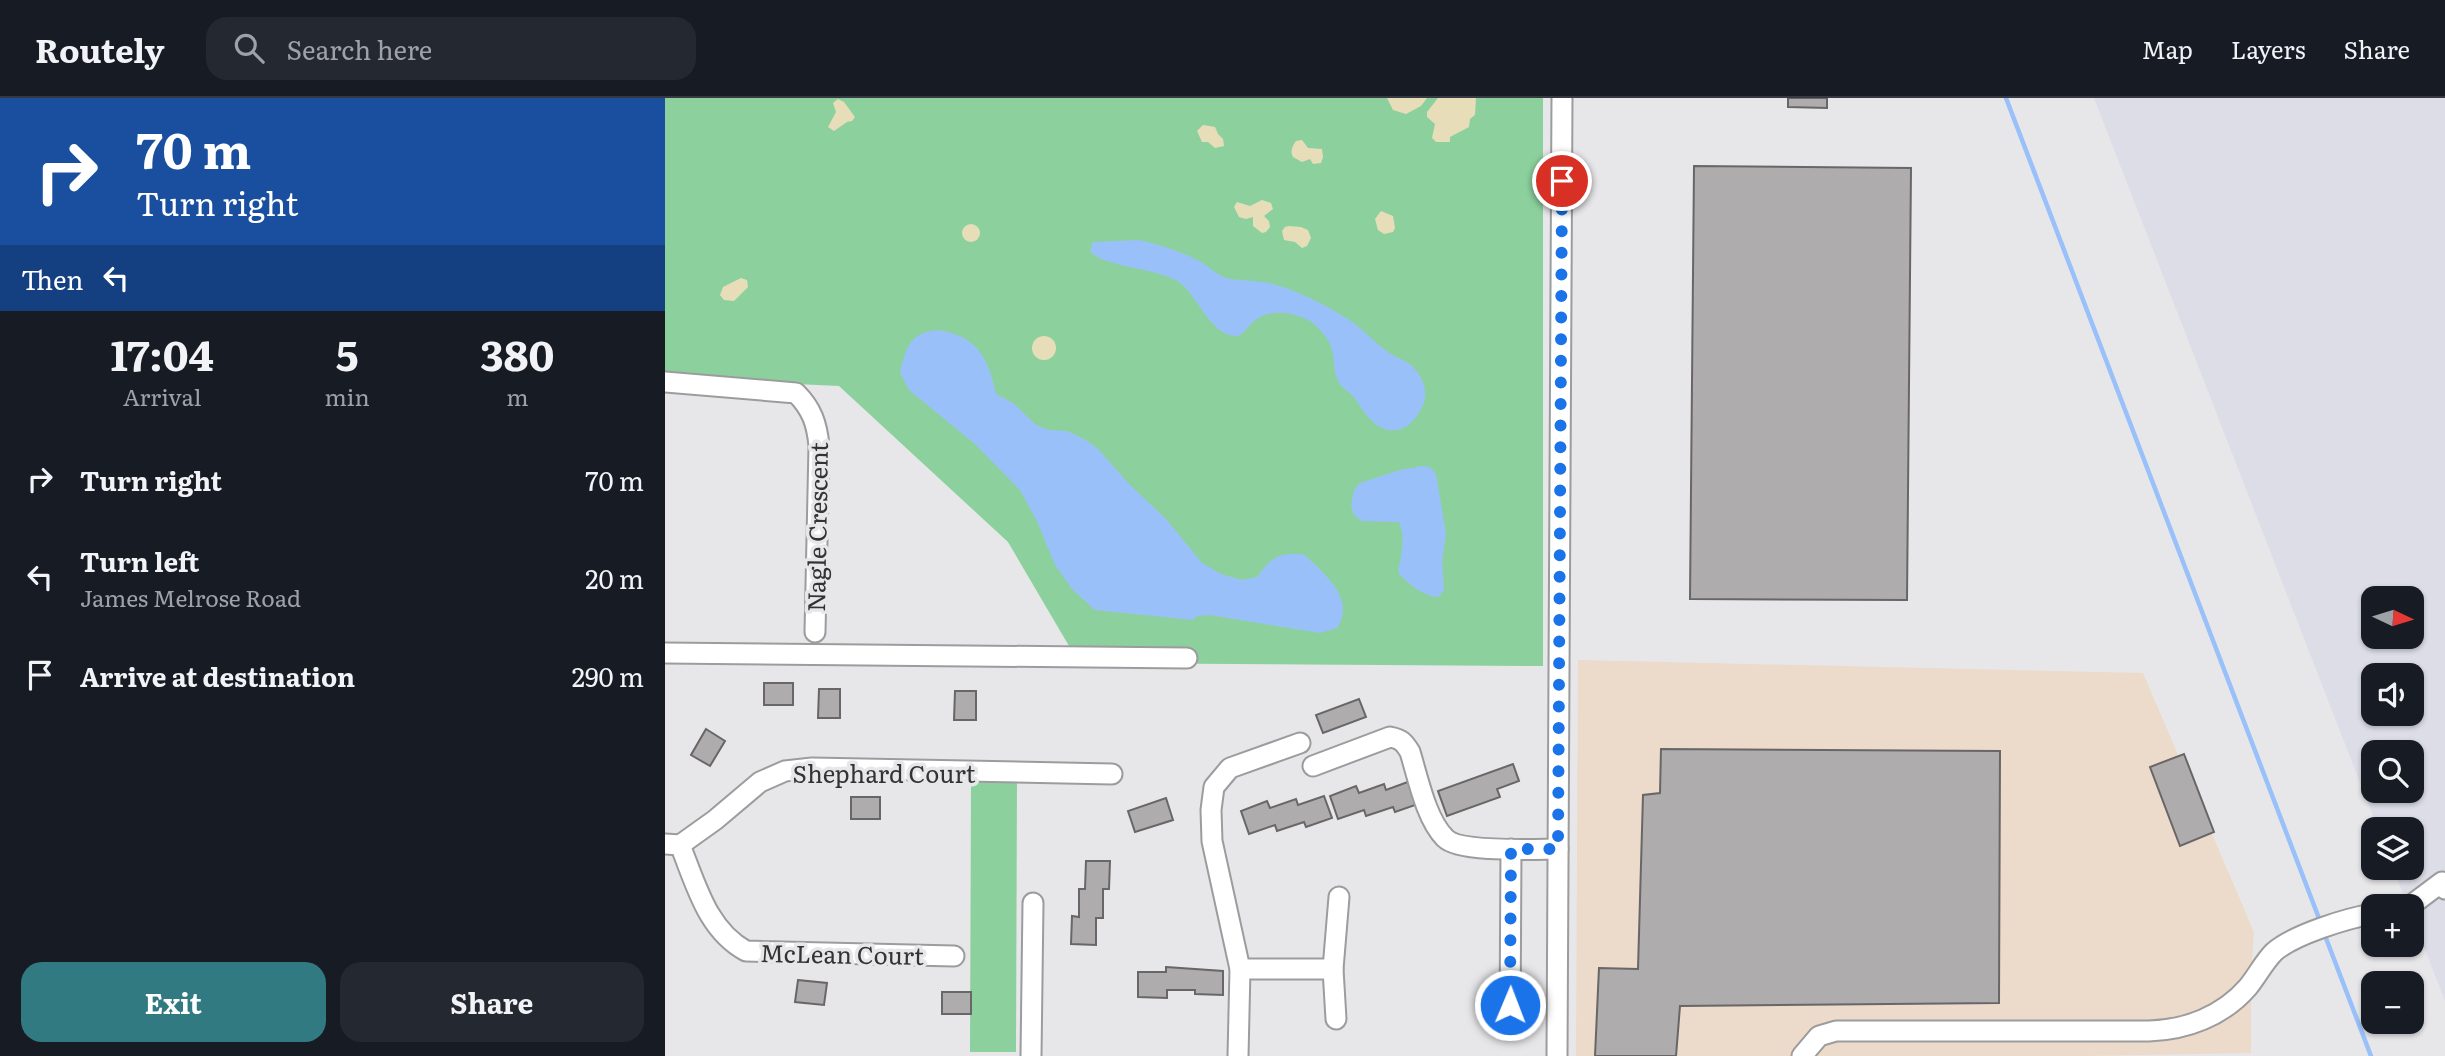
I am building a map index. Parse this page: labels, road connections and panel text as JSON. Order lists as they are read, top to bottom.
{
  "streets": {
    "street": ["Nagle Crescent", "Shephard Court", "McLean Court"]
  },
  "crossings": [
    ["Shephard Court", "McLean Court"]
  ],
  "north": "right",
  "page": {
    "header": "Routely",
    "search": "Search here",
    "nav": ["Map", "Layers", "Share"],
    "turn": ["70 m", "Turn right"],
    "then": "Then",
    "eta": [
      "17:04",
      "Arrival",
      "5",
      "min",
      "380",
      "m"
    ],
    "list": [
      {
        "name": "Turn right",
        "value": "70 m"
      },
      {
        "name": "Turn left",
        "note": "James Melrose Road",
        "value": "20 m"
      },
      {
        "name": "Arrive at destination",
        "value": "290 m"
      }
    ],
    "map_buttons": ["+", "−"],
    "buttons": ["Exit", "Share"]
  }
}
